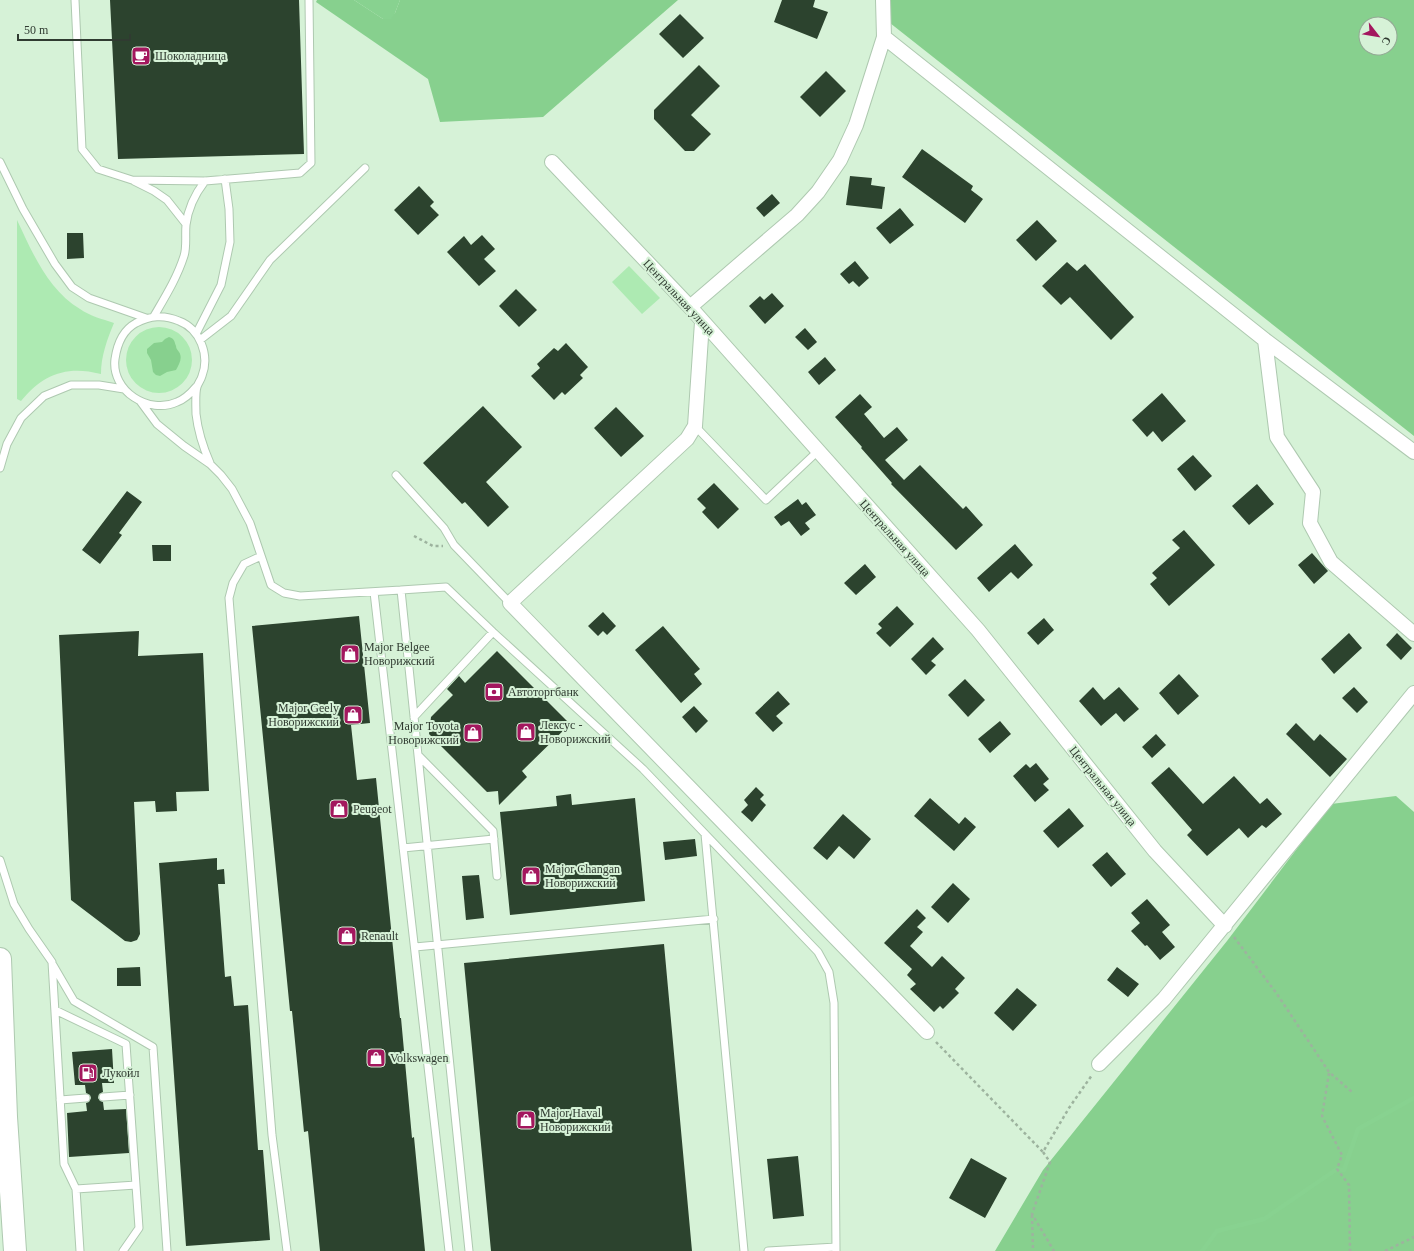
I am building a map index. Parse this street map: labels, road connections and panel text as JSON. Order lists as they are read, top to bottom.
{
  "streets": {
    "street": ["Центральная улица"]
  },
  "places": {
    "cafe": ["Шоколадница"],
    "shop": [
      "Major Belgee Новорижский",
      "Major Geely Новорижский",
      "Лексус - Новорижский",
      "Major Toyota Новорижский",
      "Peugeot",
      "Major Changan Новорижский",
      "Renault",
      "Volkswagen",
      "Major Haval Новорижский"
    ],
    "bank": ["Автоторгбанк"],
    "fuel station": ["Лукойл"]
  },
  "scale_bar": "50 m",
  "north": "bottom right"
}
